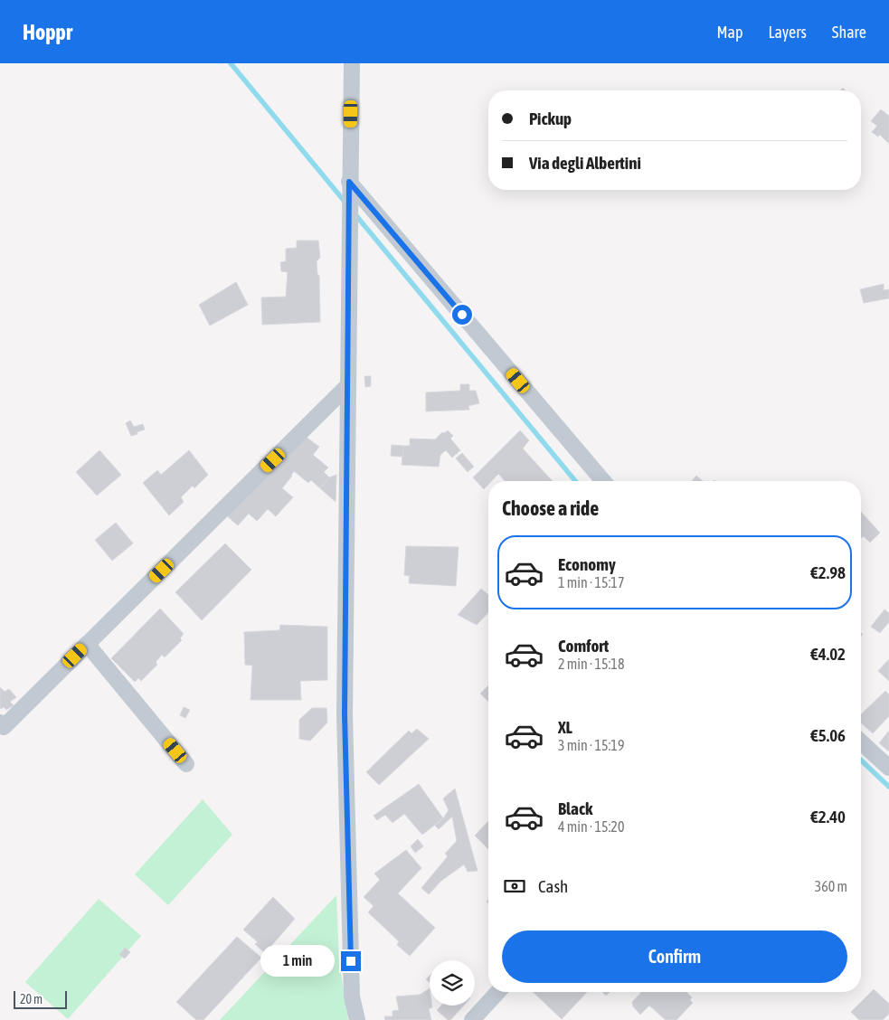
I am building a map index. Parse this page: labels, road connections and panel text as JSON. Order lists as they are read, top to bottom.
{
  "scale_bar": "20 m",
  "page": {
    "header": "Hoppr",
    "nav": ["Map", "Layers", "Share"],
    "banner": ["Pickup", "Via degli Albertini"],
    "heading": "Choose a ride",
    "list": [
      {
        "name": "Economy",
        "note": "1 min · 15:17",
        "value": "€2.98"
      },
      {
        "name": "Comfort",
        "note": "2 min · 15:18",
        "value": "€4.02"
      },
      {
        "name": "XL",
        "note": "3 min · 15:19",
        "value": "€5.06"
      },
      {
        "name": "Black",
        "note": "4 min · 15:20",
        "value": "€2.40"
      }
    ],
    "pay": ["Cash", "360 m"],
    "buttons": "Confirm",
    "bubble": "1 min",
    "scale": "20 m"
  }
}
